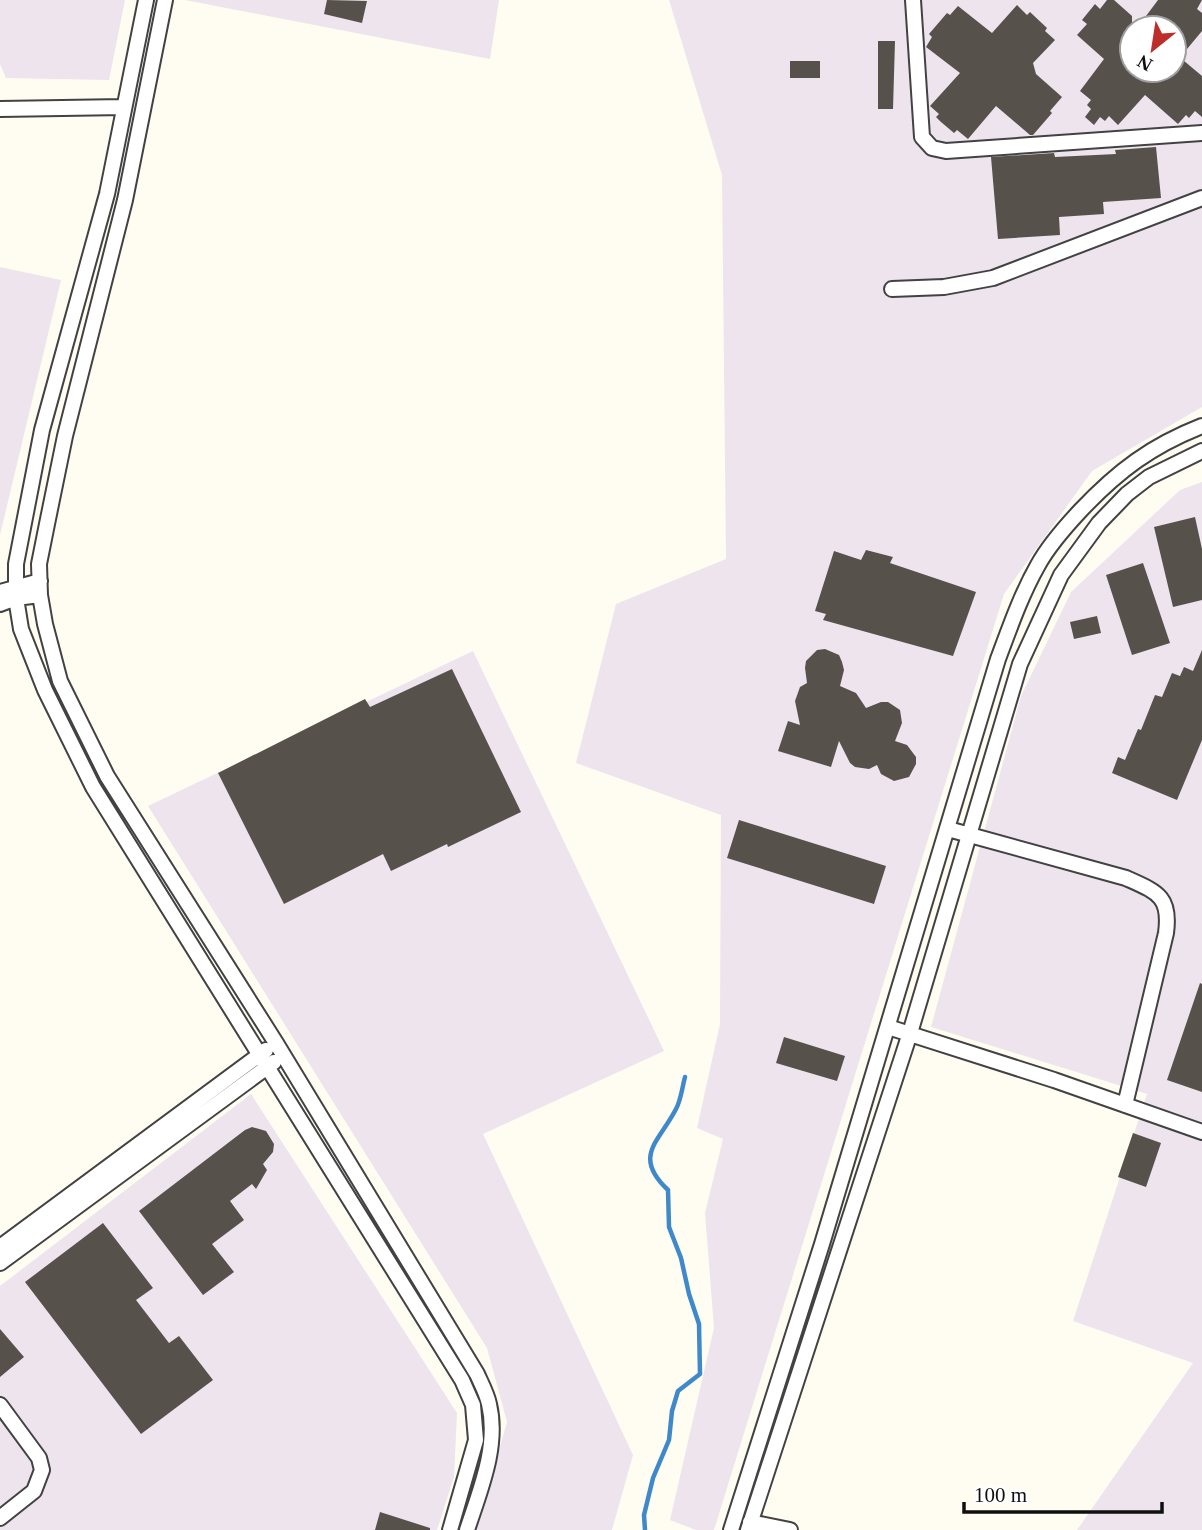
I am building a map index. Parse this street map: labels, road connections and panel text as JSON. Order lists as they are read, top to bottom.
{
  "scale_bar": "100 m",
  "north": "bottom left"
}
